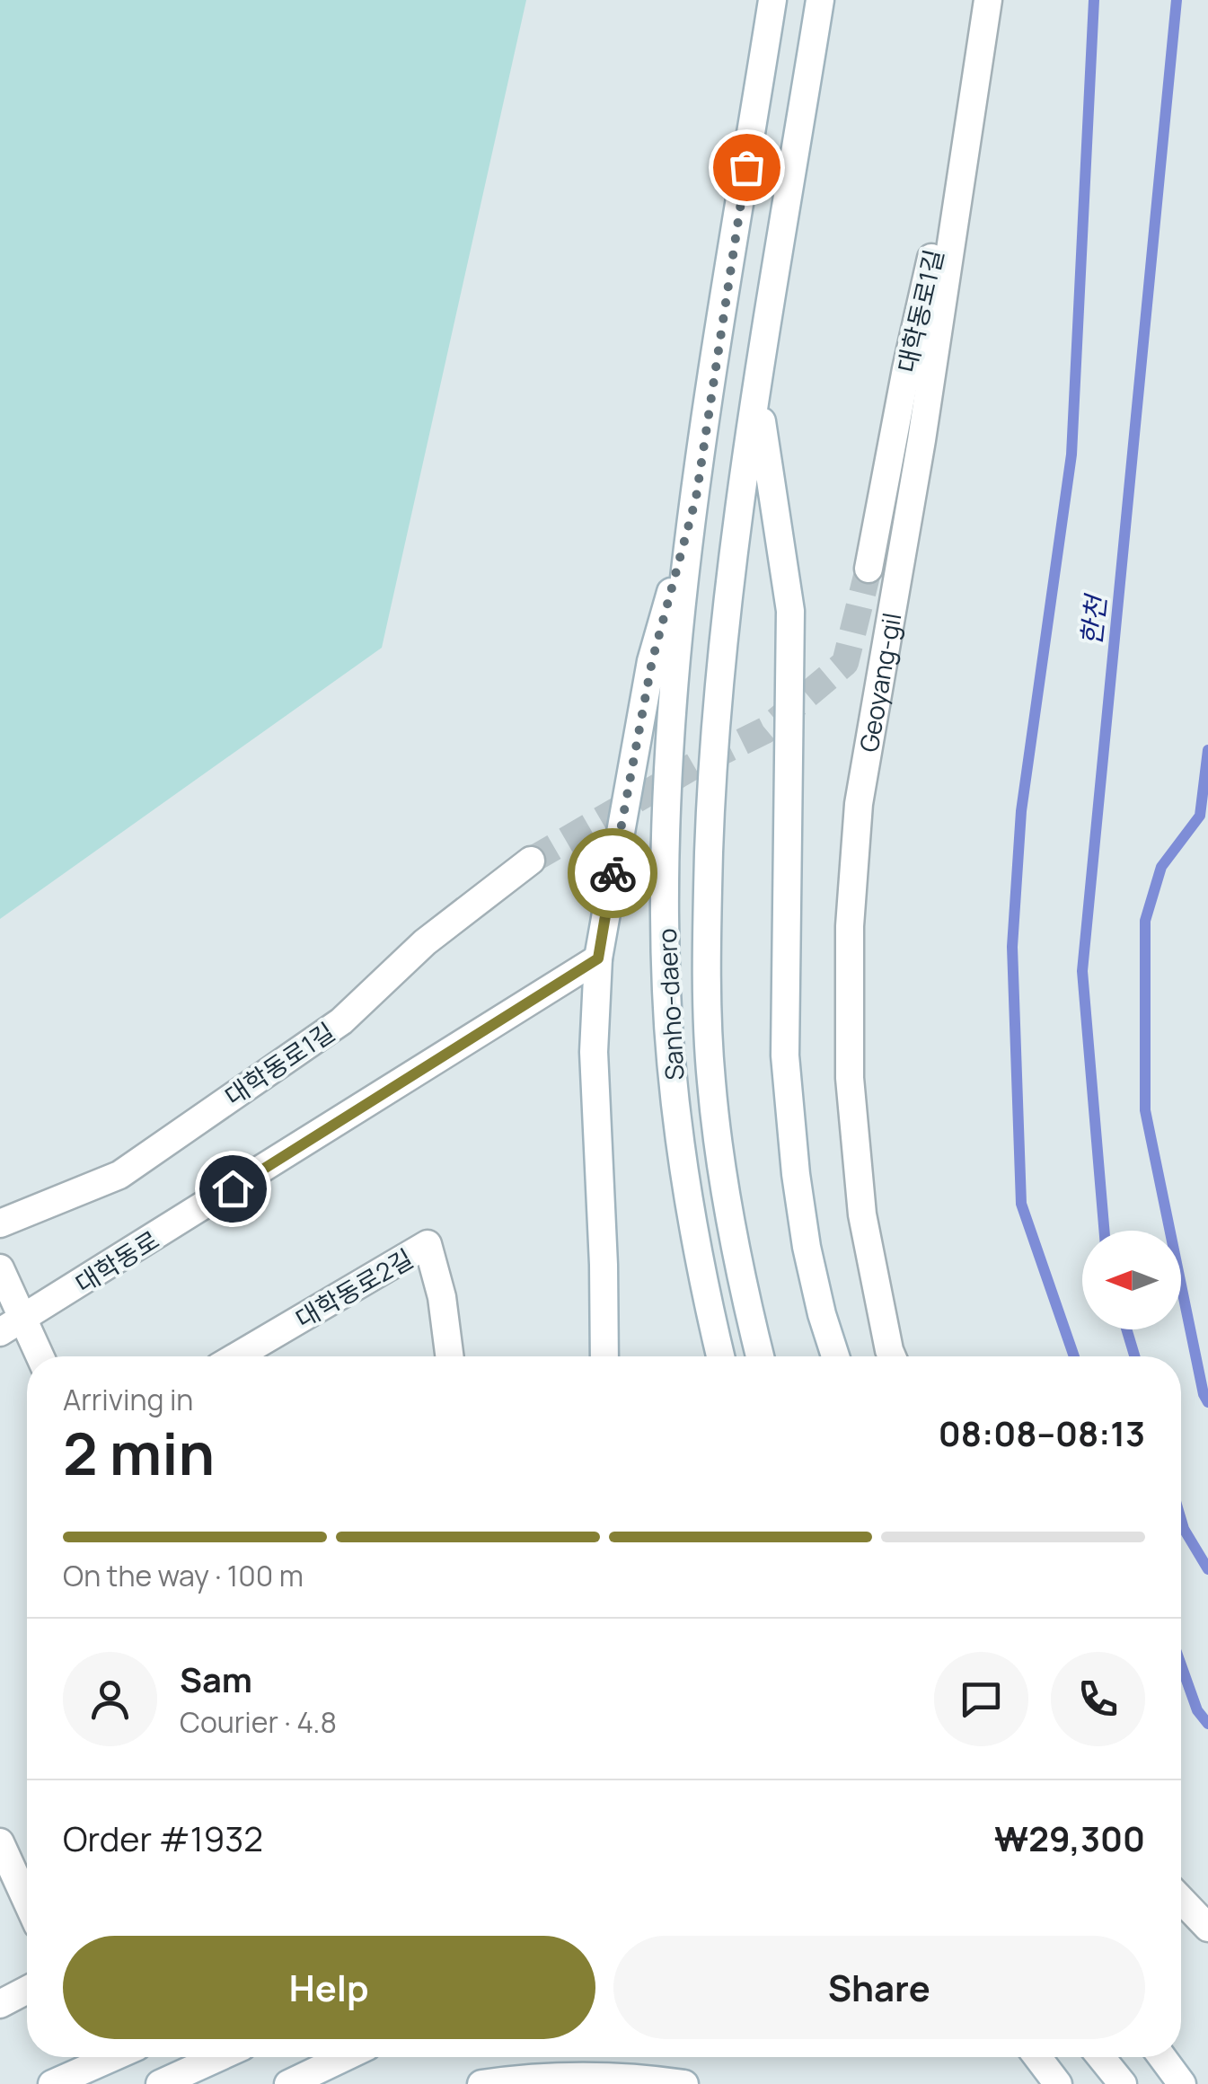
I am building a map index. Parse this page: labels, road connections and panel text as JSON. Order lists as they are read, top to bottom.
{
  "streets": {
    "street": [
      "대학동로1길",
      "Geoyang-gil",
      "Sanho-daero",
      "대학동로",
      "대학동로2길"
    ]
  },
  "crossings": [
    ["대학동로1길", "Geoyang-gil"]
  ],
  "water": ["한천"],
  "north": "left",
  "page": {
    "heading": ["2 min", "Arriving in", "08:08–08:13"],
    "panel": [
      "Sam",
      "Courier · 4.8",
      "Order #1932",
      "₩29,300"
    ],
    "bar": "On the way · 100 m",
    "buttons": ["Help", "Share"]
  }
}
